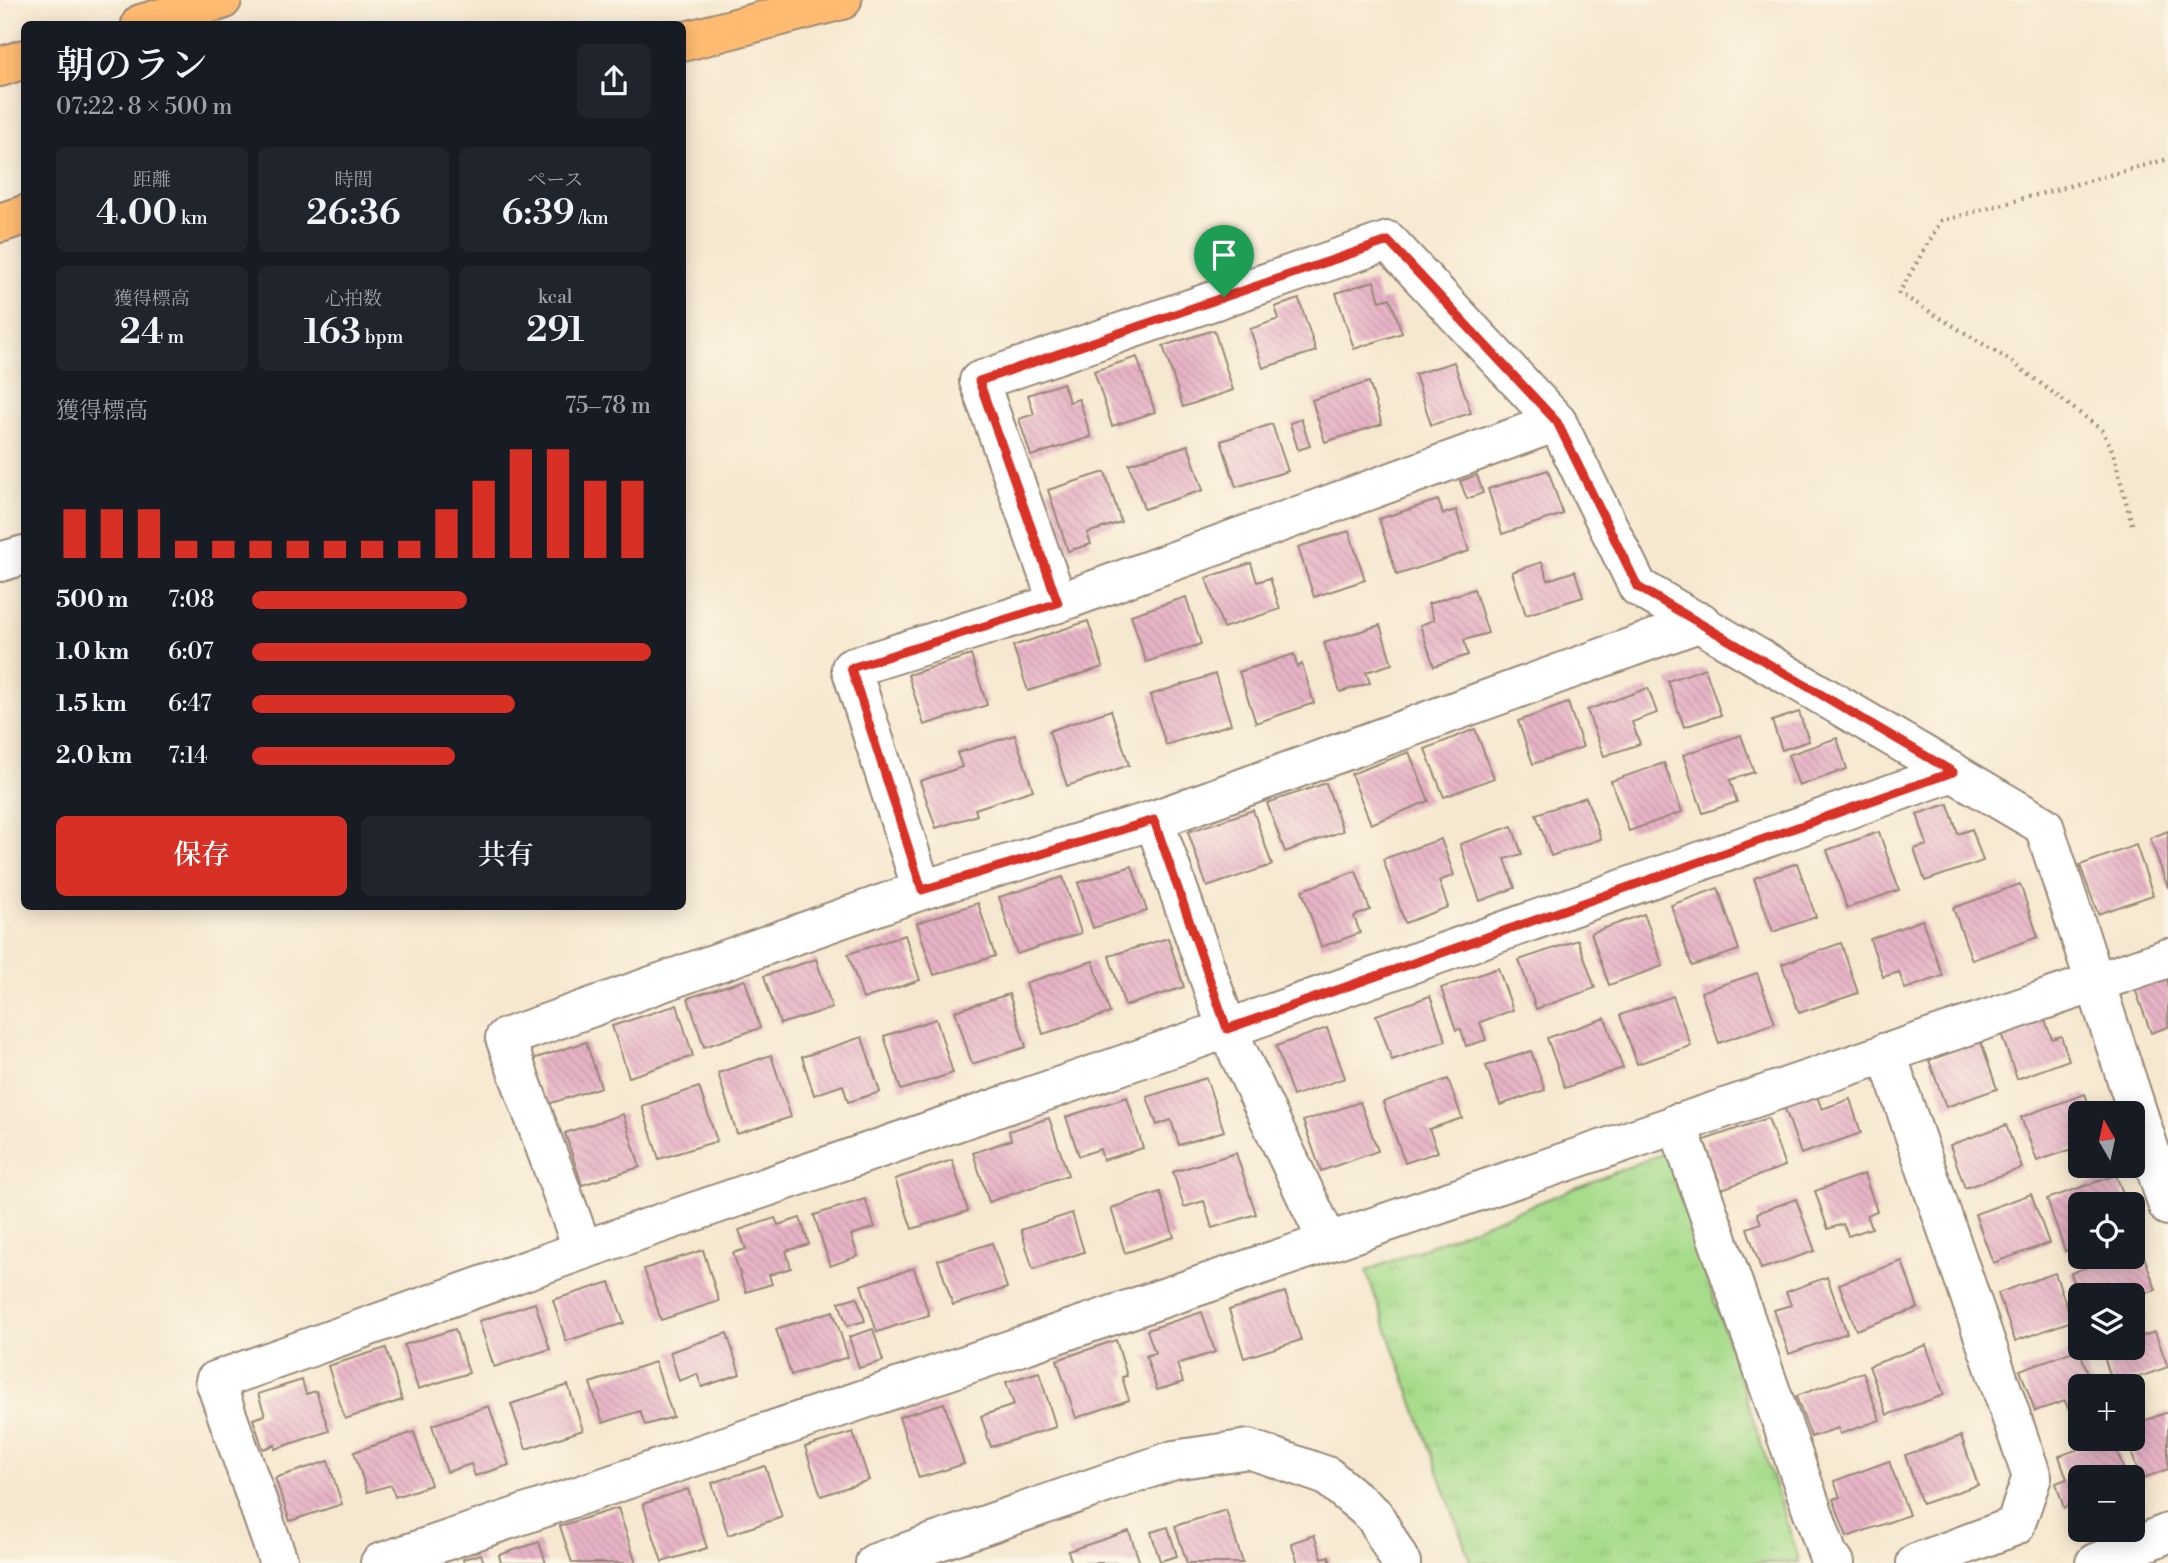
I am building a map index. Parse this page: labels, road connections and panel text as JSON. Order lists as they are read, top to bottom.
{
  "north": "top",
  "page": {
    "heading": ["朝のラン", "07:22 · 8 × 500 m"],
    "stats": [
      ["距離", "4.00 km"],
      ["時間", "26:36"],
      ["ペース", "6:39 /km"],
      ["獲得標高", "24 m"],
      ["心拍数", "163 bpm"],
      ["kcal", "291"]
    ],
    "chart": ["獲得標高", "75–78 m"],
    "list": [
      {
        "name": "500 m",
        "note": "7:08"
      },
      {
        "name": "1.0 km",
        "note": "6:07"
      },
      {
        "name": "1.5 km",
        "note": "6:47"
      },
      {
        "name": "2.0 km",
        "note": "7:14"
      }
    ],
    "buttons": ["保存", "共有"],
    "map_buttons": ["+", "−"]
  }
}
